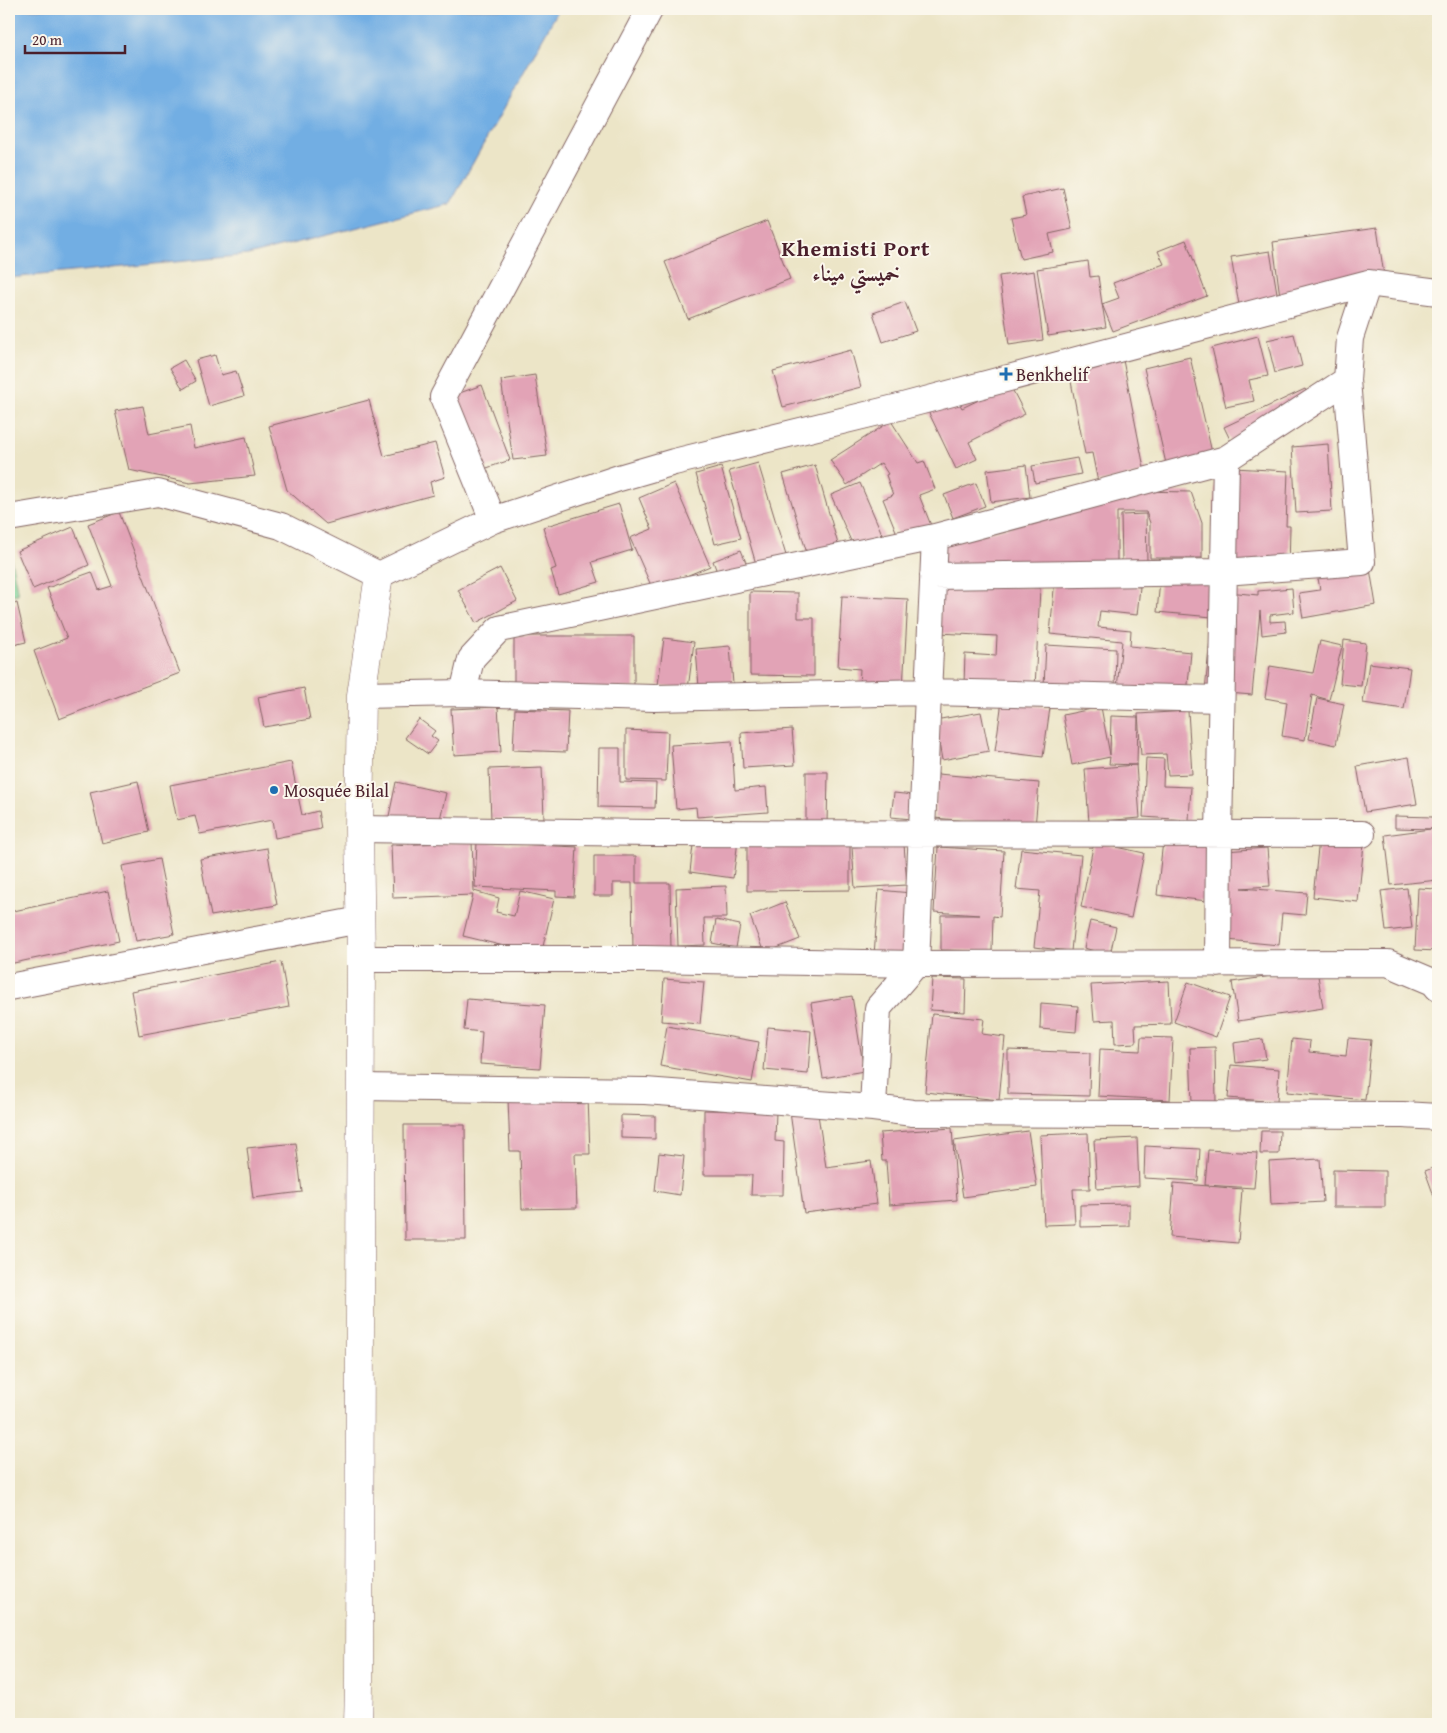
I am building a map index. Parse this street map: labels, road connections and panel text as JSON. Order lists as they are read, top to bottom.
{
  "districts": ["Khemisti Port خميستي ميناء"],
  "places": {
    "health": ["Benkhelif"],
    "other": ["Mosquée Bilal"]
  },
  "scale_bar": "20 m"
}
